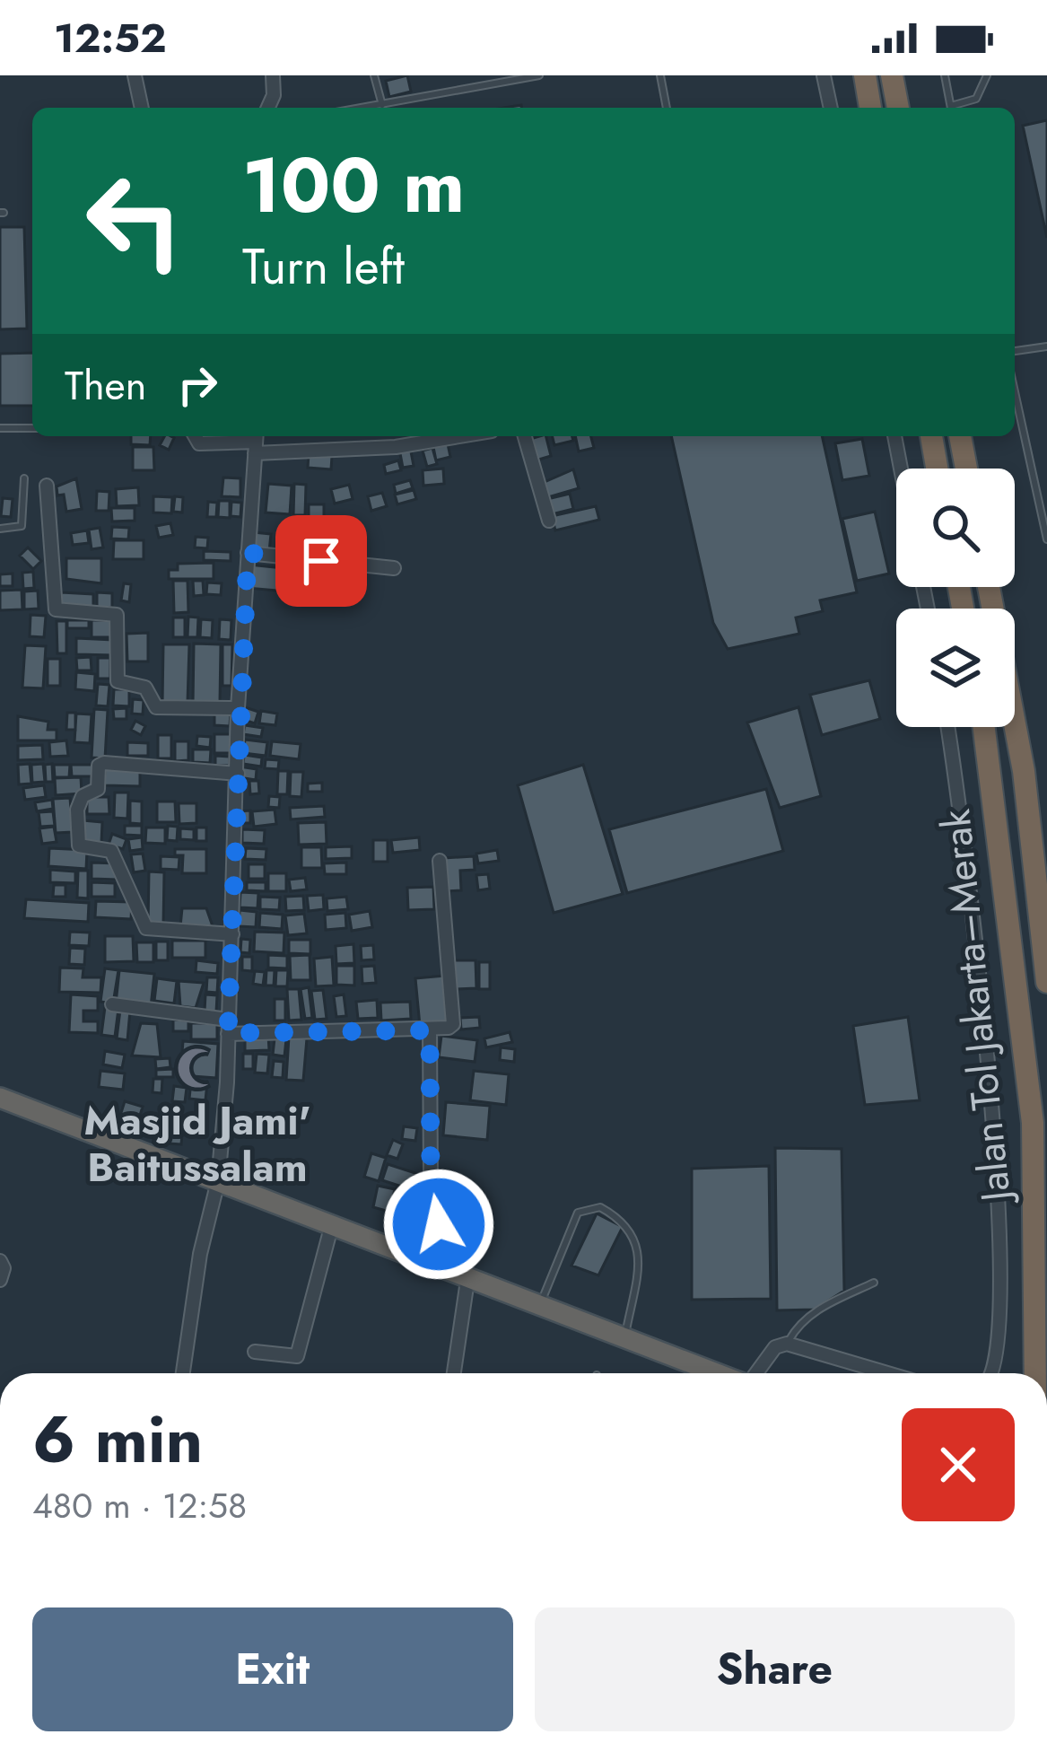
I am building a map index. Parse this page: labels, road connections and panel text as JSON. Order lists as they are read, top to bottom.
{
  "streets": {
    "highway": ["Jalan Tol Jakarta–Merak"]
  },
  "places": {
    "mosque": ["Masjid Jami' Baitussalam"]
  },
  "page": {
    "status": "12:52",
    "turn": ["100 m", "Turn left"],
    "then": "Then",
    "heading": ["6 min", "480 m · 12:58"],
    "buttons": ["Exit", "Share"]
  }
}
